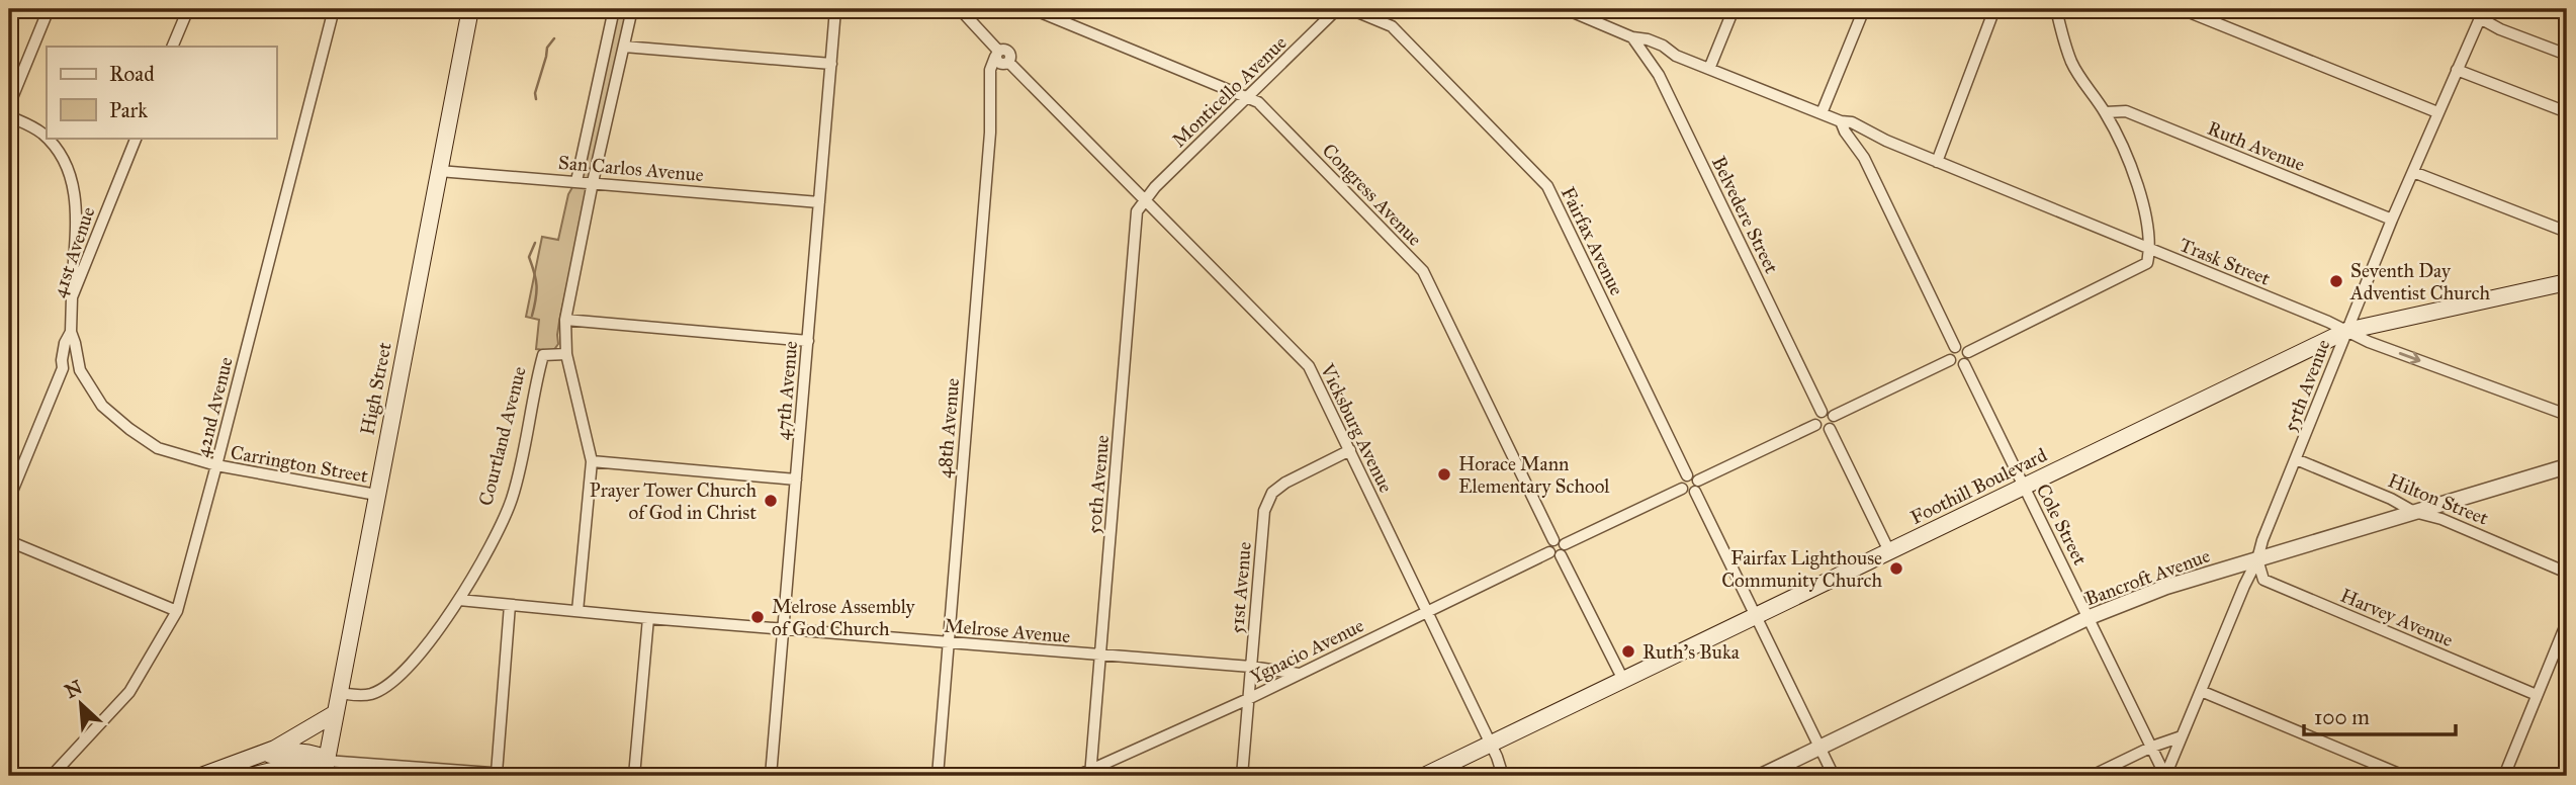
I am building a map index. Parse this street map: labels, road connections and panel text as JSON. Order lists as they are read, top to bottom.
{
  "streets": {
    "main road": ["High Street", "Foothill Boulevard"],
    "street": [
      "Monticello Avenue",
      "Ruth Avenue",
      "San Carlos Avenue",
      "Congress Avenue",
      "Belvedere Street",
      "Fairfax Avenue",
      "41st Avenue",
      "Trask Street",
      "55th Avenue",
      "47th Avenue",
      "42nd Avenue",
      "48th Avenue",
      "Vicksburg Avenue",
      "Courtland Avenue",
      "Carrington Street",
      "50th Avenue",
      "Hilton Street",
      "Cole Street",
      "Bancroft Avenue",
      "51st Avenue",
      "Harvey Avenue",
      "Melrose Avenue",
      "Ygnacio Avenue"
    ]
  },
  "crossings": [
    ["Monticello Avenue", "Congress Avenue"],
    ["Monticello Avenue", "Vicksburg Avenue"],
    ["Monticello Avenue", "50th Avenue"],
    ["Ruth Avenue", "55th Avenue"],
    ["San Carlos Avenue", "High Street"],
    ["San Carlos Avenue", "47th Avenue"],
    ["Congress Avenue", "Foothill Boulevard"],
    ["Congress Avenue", "Ygnacio Avenue"],
    ["Belvedere Street", "Trask Street"],
    ["41st Avenue", "Carrington Street"],
    ["Trask Street", "55th Avenue"],
    ["Trask Street", "Foothill Boulevard"],
    ["55th Avenue", "Foothill Boulevard"],
    ["55th Avenue", "Hilton Street"],
    ["55th Avenue", "Cole Street"],
    ["55th Avenue", "Bancroft Avenue"],
    ["55th Avenue", "Harvey Avenue"],
    ["High Street", "Courtland Avenue"],
    ["High Street", "Carrington Street"],
    ["47th Avenue", "Melrose Avenue"],
    ["42nd Avenue", "Carrington Street"],
    ["48th Avenue", "Vicksburg Avenue"],
    ["48th Avenue", "Melrose Avenue"],
    ["Vicksburg Avenue", "50th Avenue"],
    ["Vicksburg Avenue", "Foothill Boulevard"],
    ["Vicksburg Avenue", "51st Avenue"],
    ["Vicksburg Avenue", "Ygnacio Avenue"],
    ["Courtland Avenue", "Melrose Avenue"],
    ["50th Avenue", "Melrose Avenue"],
    ["50th Avenue", "Ygnacio Avenue"],
    ["Foothill Boulevard", "Cole Street"],
    ["Hilton Street", "Bancroft Avenue"],
    ["Cole Street", "Bancroft Avenue"],
    ["Bancroft Avenue", "Harvey Avenue"],
    ["51st Avenue", "Melrose Avenue"],
    ["51st Avenue", "Ygnacio Avenue"],
    ["Melrose Avenue", "Ygnacio Avenue"]
  ],
  "places": [
    "Seventh Day Adventist Church",
    "Horace Mann Elementary School",
    "Prayer Tower Church of God in Christ",
    "Fairfax Lighthouse Community Church",
    "Melrose Assembly of God Church",
    "Ruth's Buka"
  ],
  "legend": ["Road", "Park"],
  "scale_bar": "100 m",
  "north": "top left"
}
